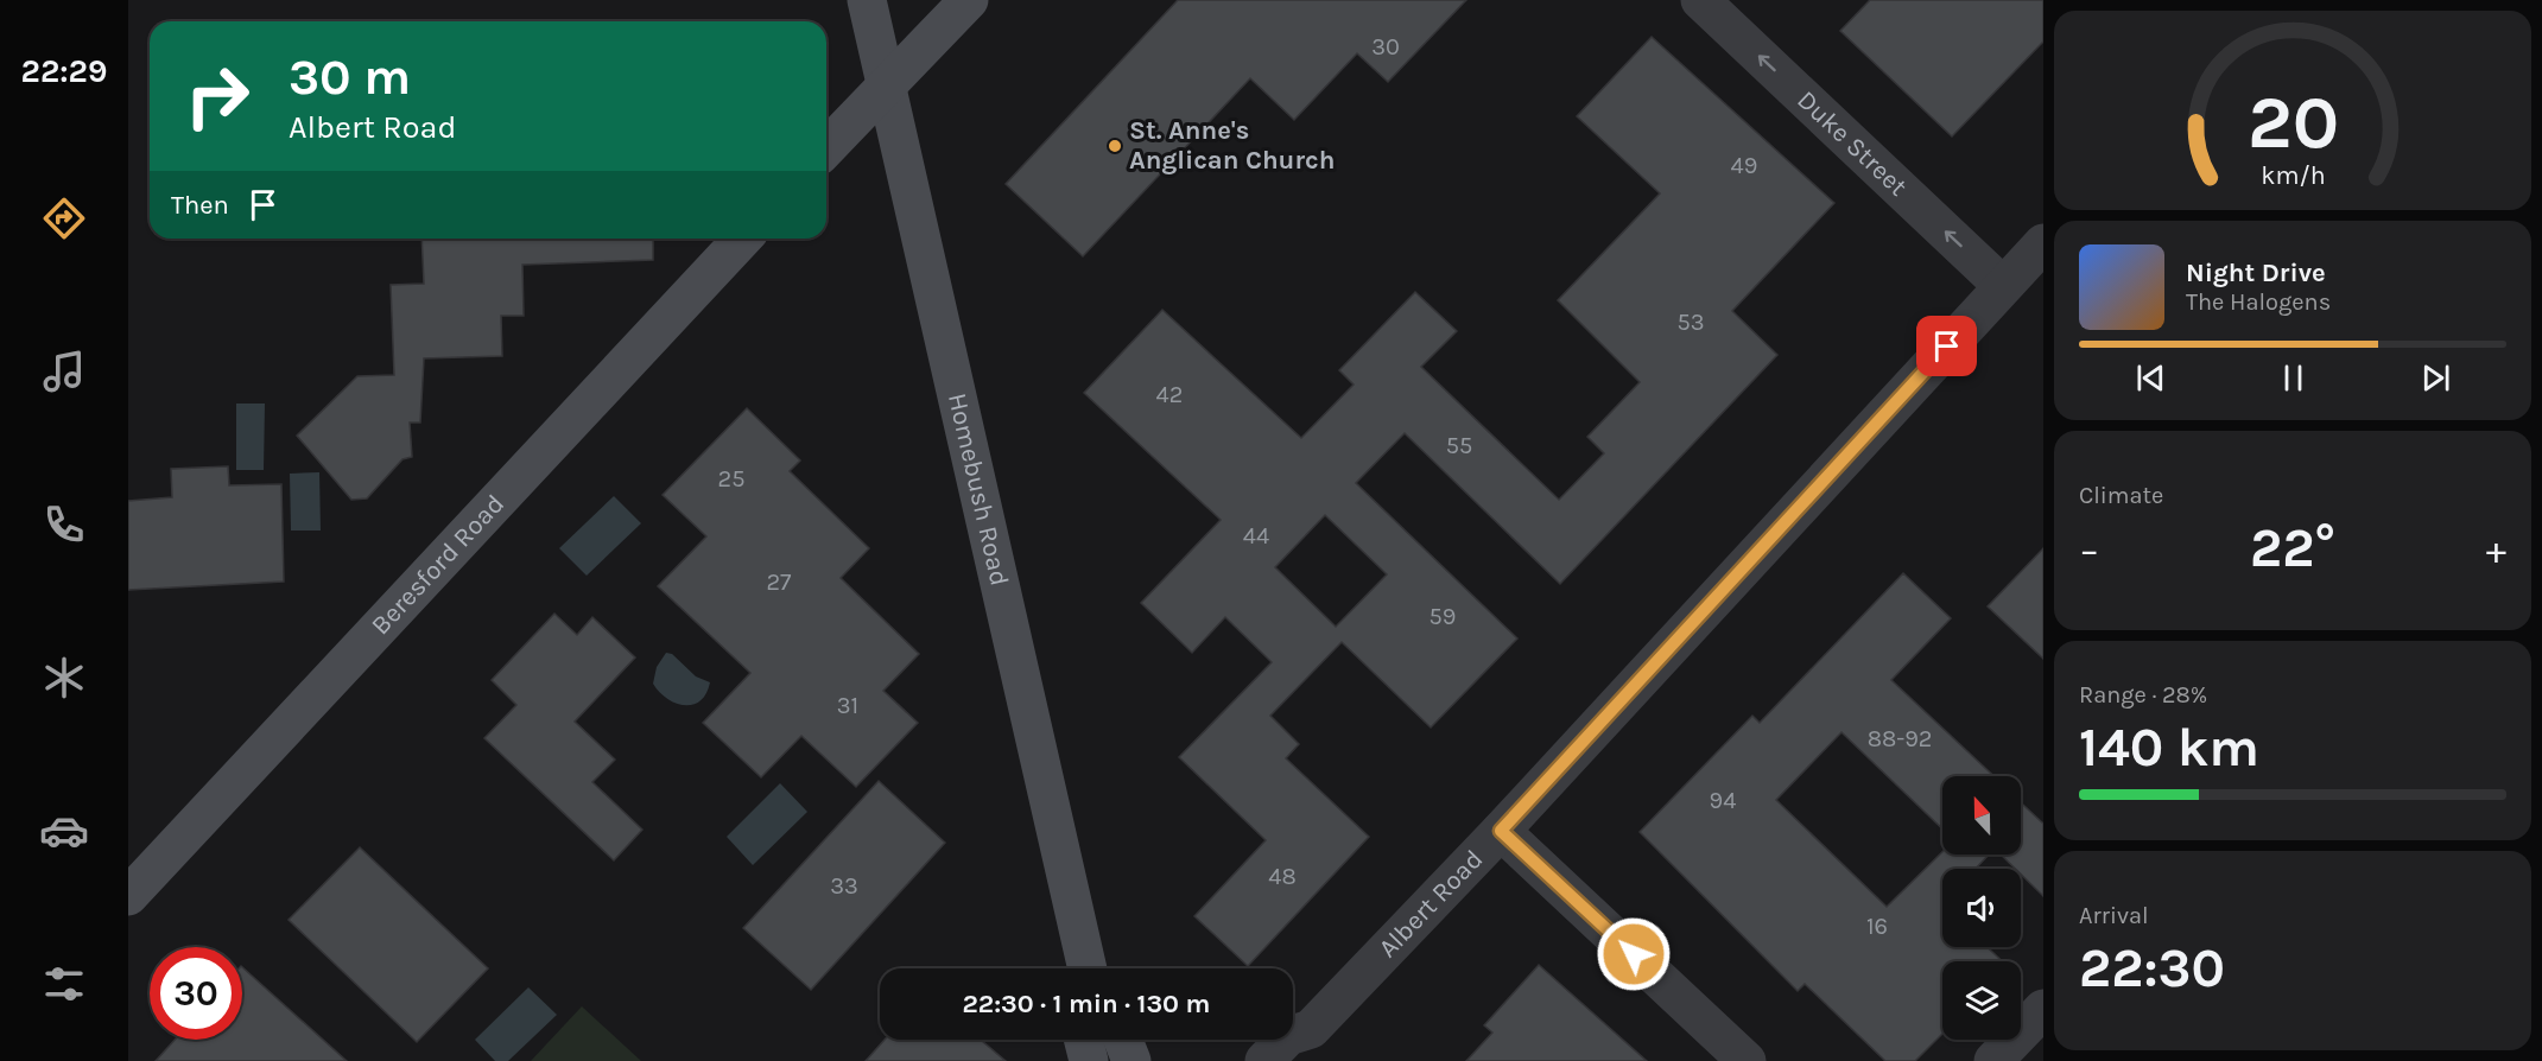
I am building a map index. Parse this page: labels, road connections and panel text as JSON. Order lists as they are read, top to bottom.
{
  "streets": {
    "main road": ["Homebush Road", "Beresford Road"],
    "street": ["Duke Street", "Albert Road"]
  },
  "crossings": [
    ["Duke Street", "Albert Road"]
  ],
  "one_way": ["Duke Street"],
  "places": ["St. Anne's Anglican Church"],
  "house_numbers": [
    "30",
    "49",
    "53",
    "42",
    "55",
    "25",
    "44",
    "27",
    "59",
    "31",
    "88-92",
    "94",
    "48",
    "33",
    "16"
  ],
  "north": "top",
  "page": {
    "tabs": "22:29",
    "turn": ["30 m", "Albert Road"],
    "then": "Then",
    "song": ["Night Drive", "The Halogens"],
    "tile": [
      "Climate",
      ["Range · 28%", "140 km"],
      ["Arrival", "22:30"]
    ],
    "heat": ["−", "22°", "+"],
    "limit": "30",
    "trip": "22:30 · 1 min · 130 m",
    "gauge": ["20", "km/h"]
  }
}
